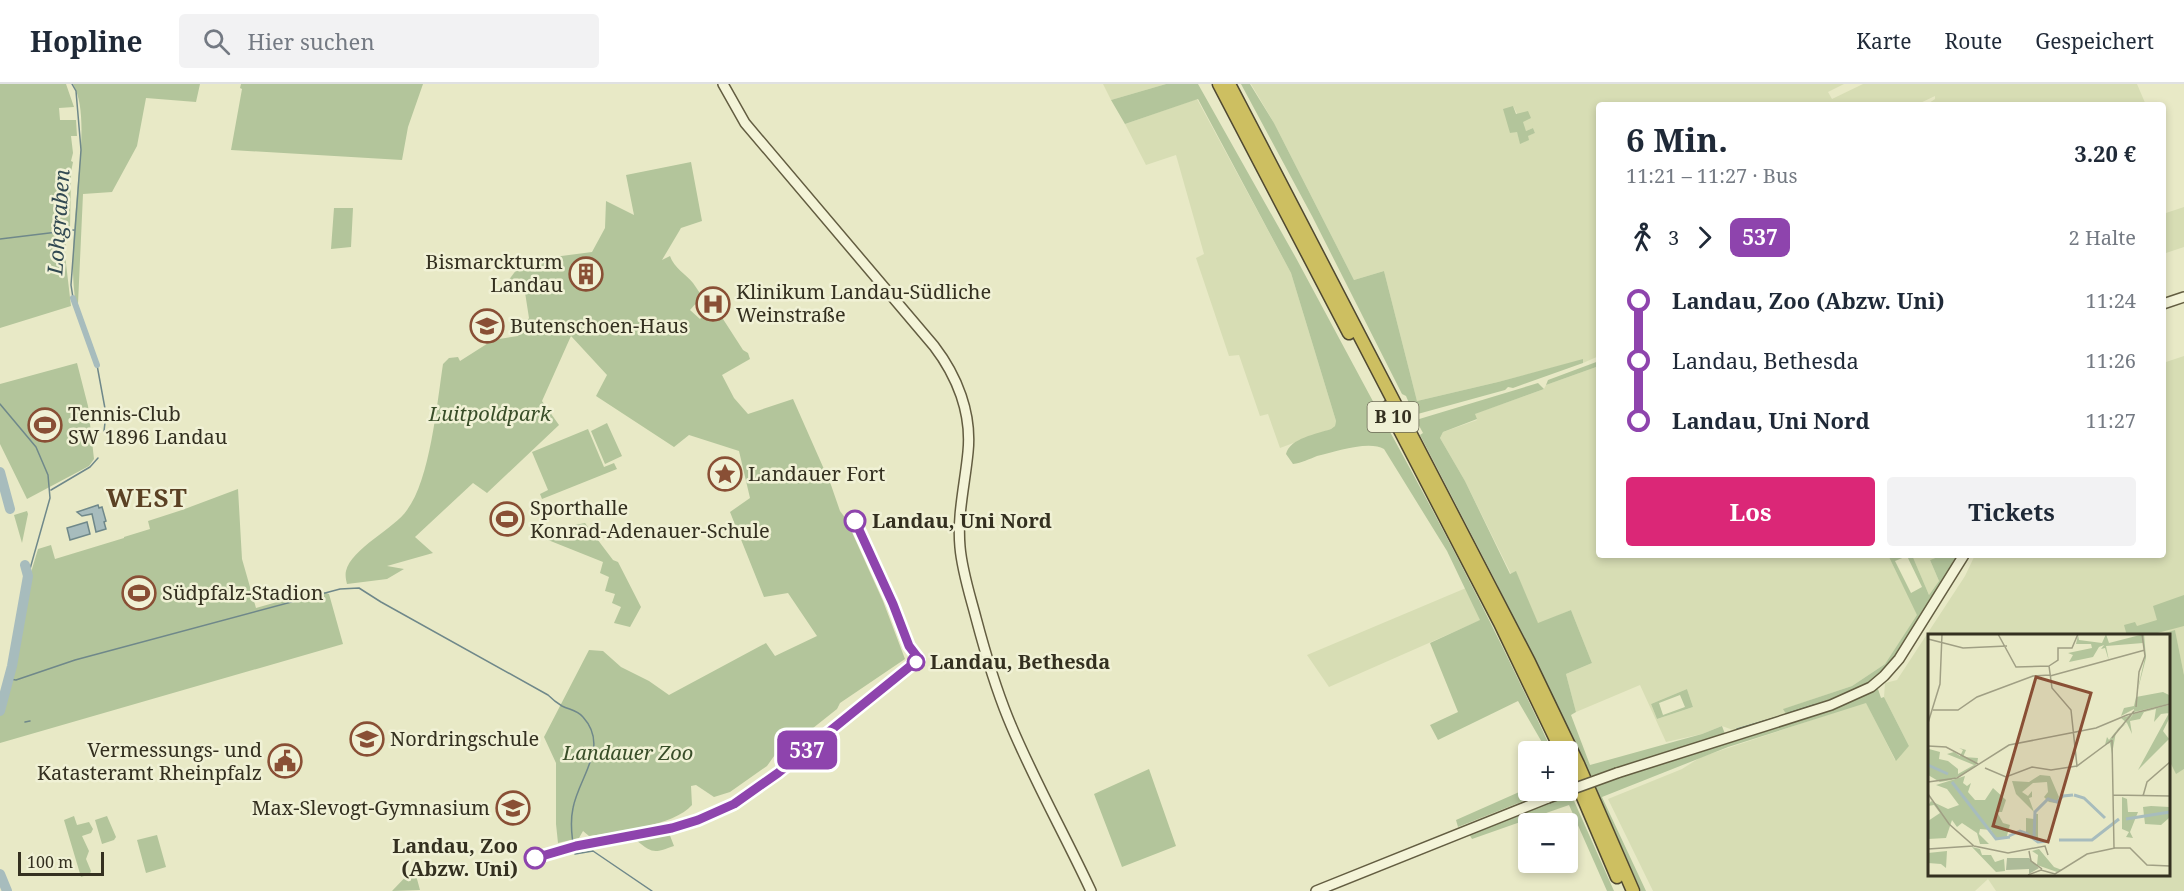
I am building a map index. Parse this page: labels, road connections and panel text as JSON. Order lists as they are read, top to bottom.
{
  "streets": {
    "highway": ["B 10"]
  },
  "districts": ["WEST"],
  "water": ["Lohgraben"],
  "parks": ["Luitpoldpark", "Landauer Zoo"],
  "places": {
    "building": ["Bismarckturm Landau"],
    "hospital": ["Klinikum Landau-Südliche Weinstraße"],
    "school or university": ["Butenschoen-Haus", "Nordringschule", "Max-Slevogt-Gymnasium"],
    "sports": ["Tennis-Club SW 1896 Landau", "Sporthalle Konrad-Adenauer-Schule", "Südpfalz-Stadion"],
    "place": ["Landauer Fort"],
    "other": ["Landau, Uni Nord", "Landau, Bethesda", "Landau, Zoo (Abzw. Uni)"],
    "public building": ["Vermessungs- und Katasteramt Rheinpfalz"]
  },
  "lines": ["bus line 537"],
  "scale_bar": "100 m",
  "page": {
    "header": "Hopline",
    "search": "Hier suchen",
    "nav": ["Karte", "Route", "Gespeichert"],
    "on_map": "537",
    "heading": ["6 Min.", "11:21 – 11:27 · Bus", "3.20 €"],
    "legs": ["3", "537", "2 Halte"],
    "list": [
      {
        "name": "Landau, Zoo (Abzw. Uni)",
        "value": "11:24"
      },
      {
        "name": "Landau, Bethesda",
        "value": "11:26"
      },
      {
        "name": "Landau, Uni Nord",
        "value": "11:27"
      }
    ],
    "buttons": ["Los", "Tickets"],
    "map_buttons": ["+", "−"],
    "scale": "100 m"
  }
}
